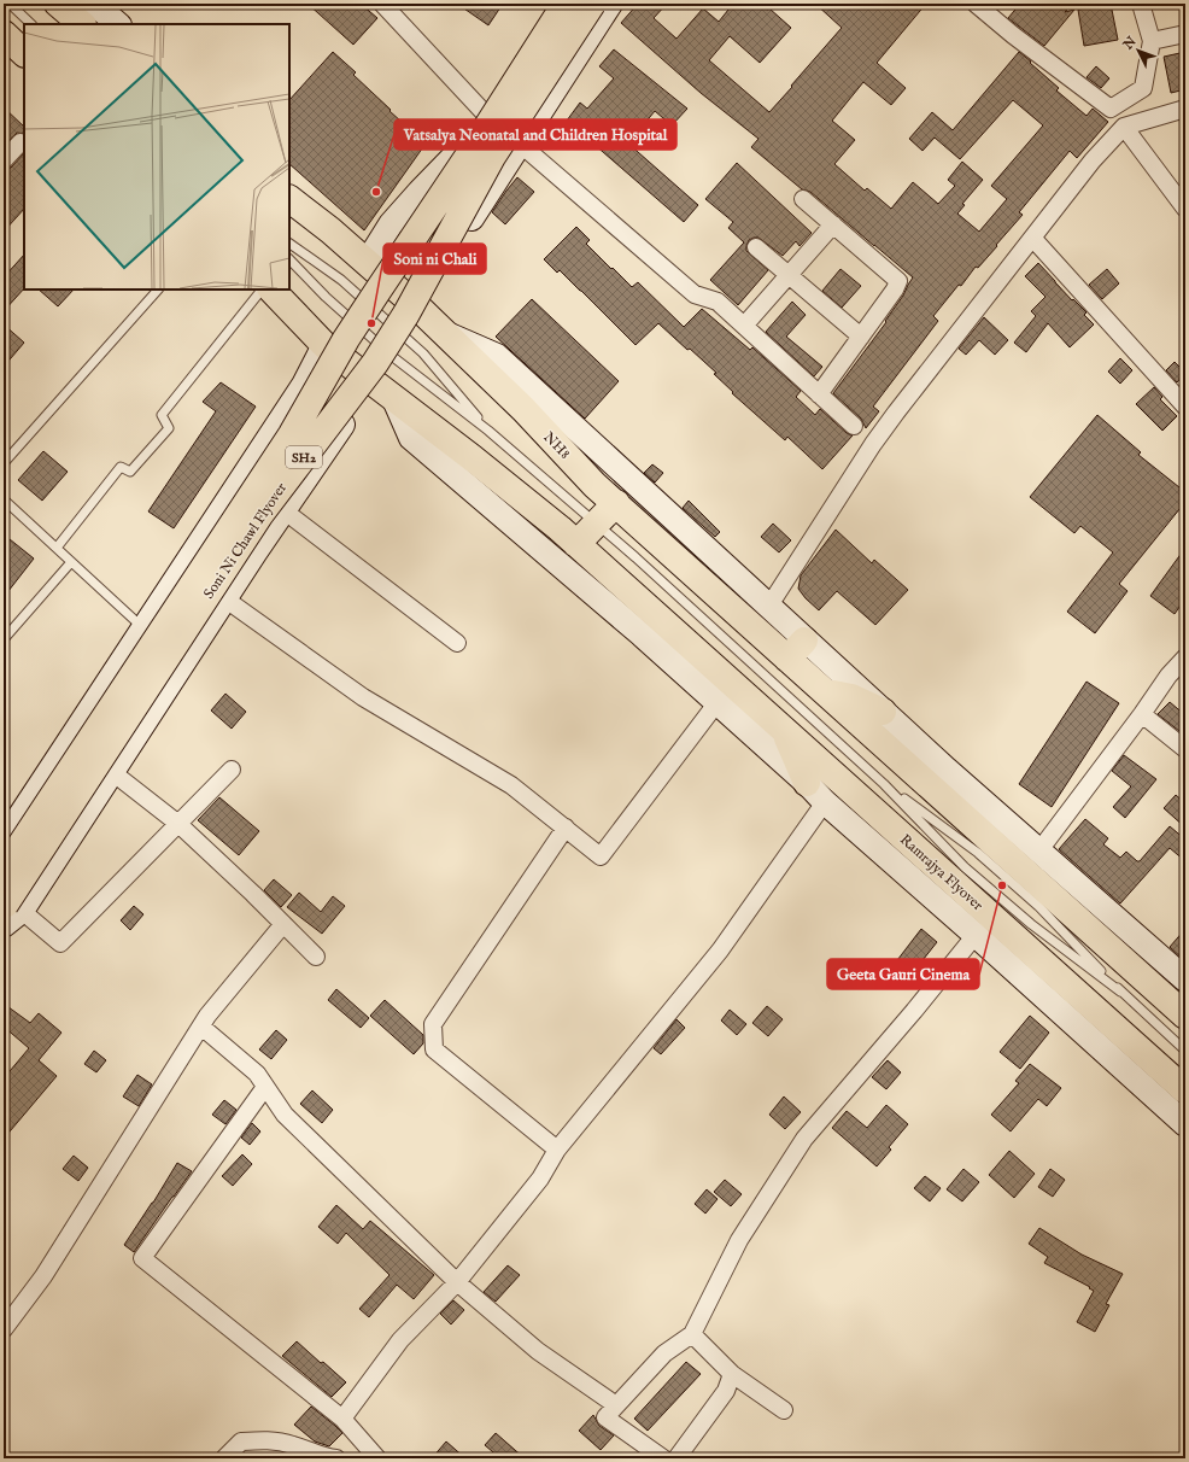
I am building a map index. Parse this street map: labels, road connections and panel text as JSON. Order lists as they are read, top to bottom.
{
  "streets": {
    "main road": [
      "NH8",
      "SH2",
      "Soni Ni Chawl Flyover",
      "Ramrajya Flyover"
    ]
  },
  "places": ["Vatsalya Neonatal and Children Hospital", "Soni ni Chali", "Geeta Gauri Cinema"],
  "north": "top left"
}
